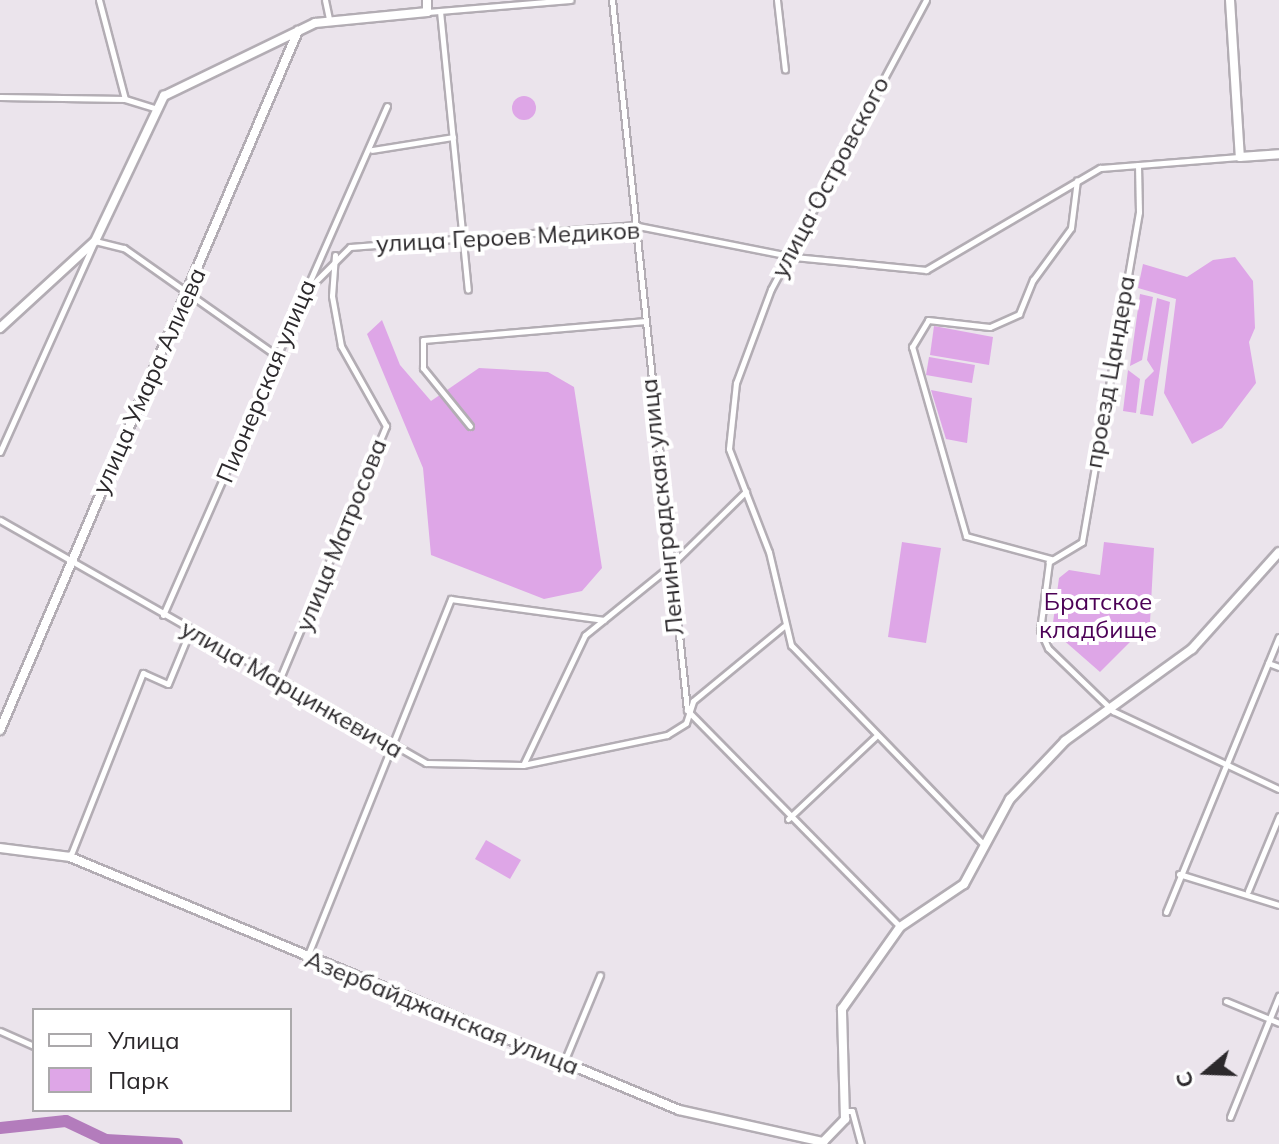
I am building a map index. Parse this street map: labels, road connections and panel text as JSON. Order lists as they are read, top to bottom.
{
  "streets": {
    "main road": ["улица Героев Медиков", "улица Умара Алиева", "Азербайджанская улица"],
    "street": [
      "улица Островского",
      "проезд Цандера",
      "Пионерская улица",
      "Ленинградская улица",
      "улица Матросова",
      "улица Марцинкевича"
    ]
  },
  "crossings": [
    ["улица Островского", "улица Героев Медиков"],
    ["улица Островского", "улица Марцинкевича"],
    ["улица Героев Медиков", "проезд Цандера"],
    ["улица Героев Медиков", "Ленинградская улица"],
    ["улица Героев Медиков", "улица Матросова"],
    ["улица Умара Алиева", "улица Марцинкевича"],
    ["Пионерская улица", "улица Марцинкевича"],
    ["Ленинградская улица", "улица Марцинкевича"],
    ["улица Матросова", "улица Марцинкевича"]
  ],
  "parks": ["Братское кладбище"],
  "legend": ["Улица", "Парк"],
  "north": "left"
}
